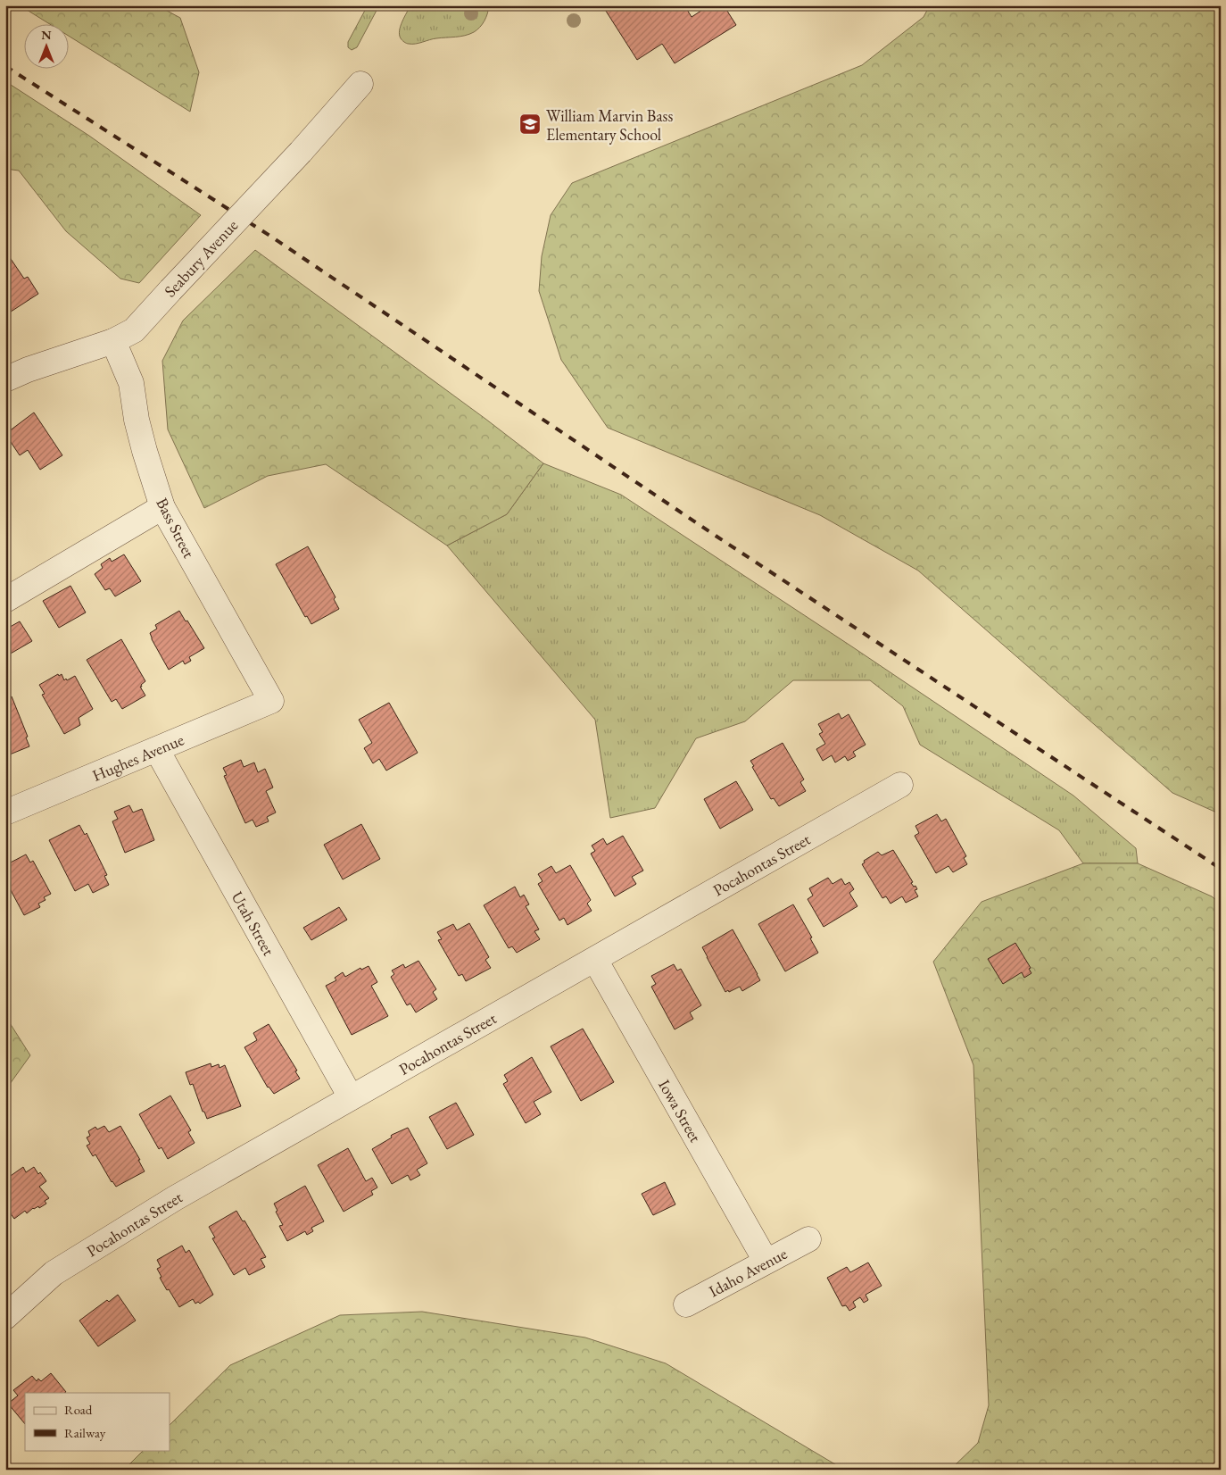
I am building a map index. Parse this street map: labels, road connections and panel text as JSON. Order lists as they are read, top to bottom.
{
  "streets": {
    "street": [
      "Seabury Avenue",
      "Bass Street",
      "Hughes Avenue",
      "Pocahontas Street",
      "Utah Street",
      "Iowa Street",
      "Idaho Avenue"
    ]
  },
  "crossings": [
    ["Seabury Avenue", "Bass Street"],
    ["Bass Street", "Hughes Avenue"],
    ["Hughes Avenue", "Utah Street"],
    ["Pocahontas Street", "Utah Street"],
    ["Pocahontas Street", "Iowa Street"],
    ["Iowa Street", "Idaho Avenue"]
  ],
  "places": {
    "school or university": ["William Marvin Bass Elementary School"]
  },
  "legend": ["Road", "Railway"],
  "north": "top"
}
